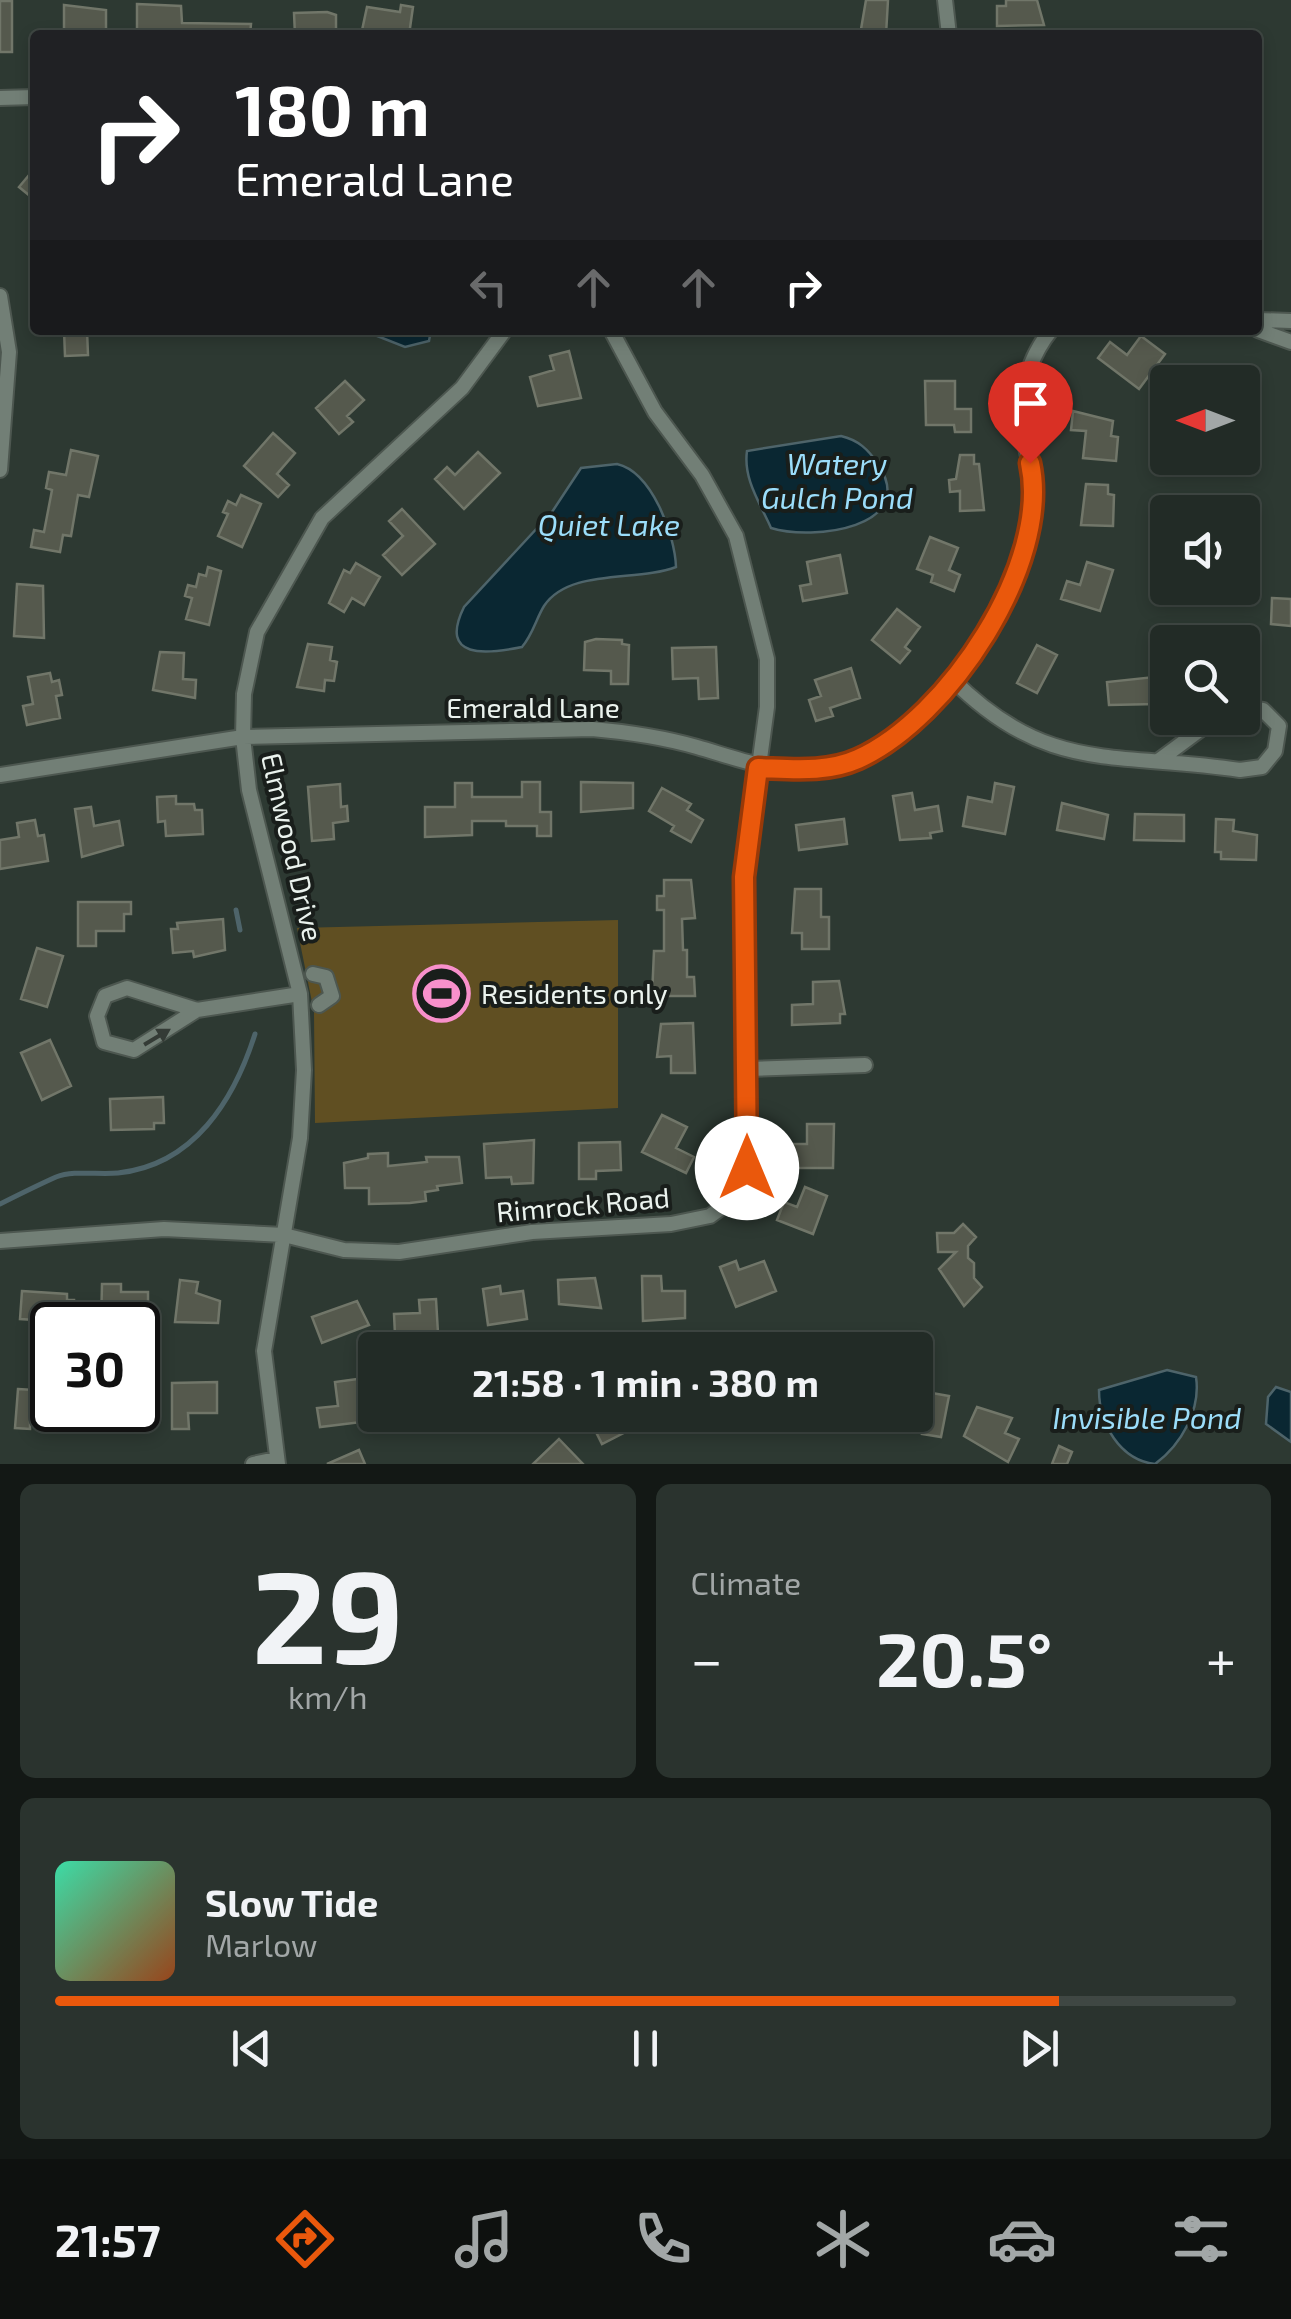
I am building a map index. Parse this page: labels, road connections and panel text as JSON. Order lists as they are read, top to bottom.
{
  "streets": {
    "street": ["Emerald Lane", "Elmwood Drive", "Rimrock Road"]
  },
  "crossings": [
    ["Emerald Lane", "Elmwood Drive"],
    ["Emerald Lane", "Rimrock Road"],
    ["Elmwood Drive", "Rimrock Road"]
  ],
  "water": ["Watery Gulch Pond", "Quiet Lake", "Invisible Pond"],
  "places": {
    "sports": ["Residents only"]
  },
  "north": "left",
  "page": {
    "turn": ["180 m", "Emerald Lane"],
    "limit": "30",
    "trip": "21:58 · 1 min · 380 m",
    "tile": [
      ["29", "km/h"],
      "Climate"
    ],
    "heat": ["−", "20.5°", "+"],
    "song": ["Slow Tide", "Marlow"],
    "tabs": "21:57"
  }
}
